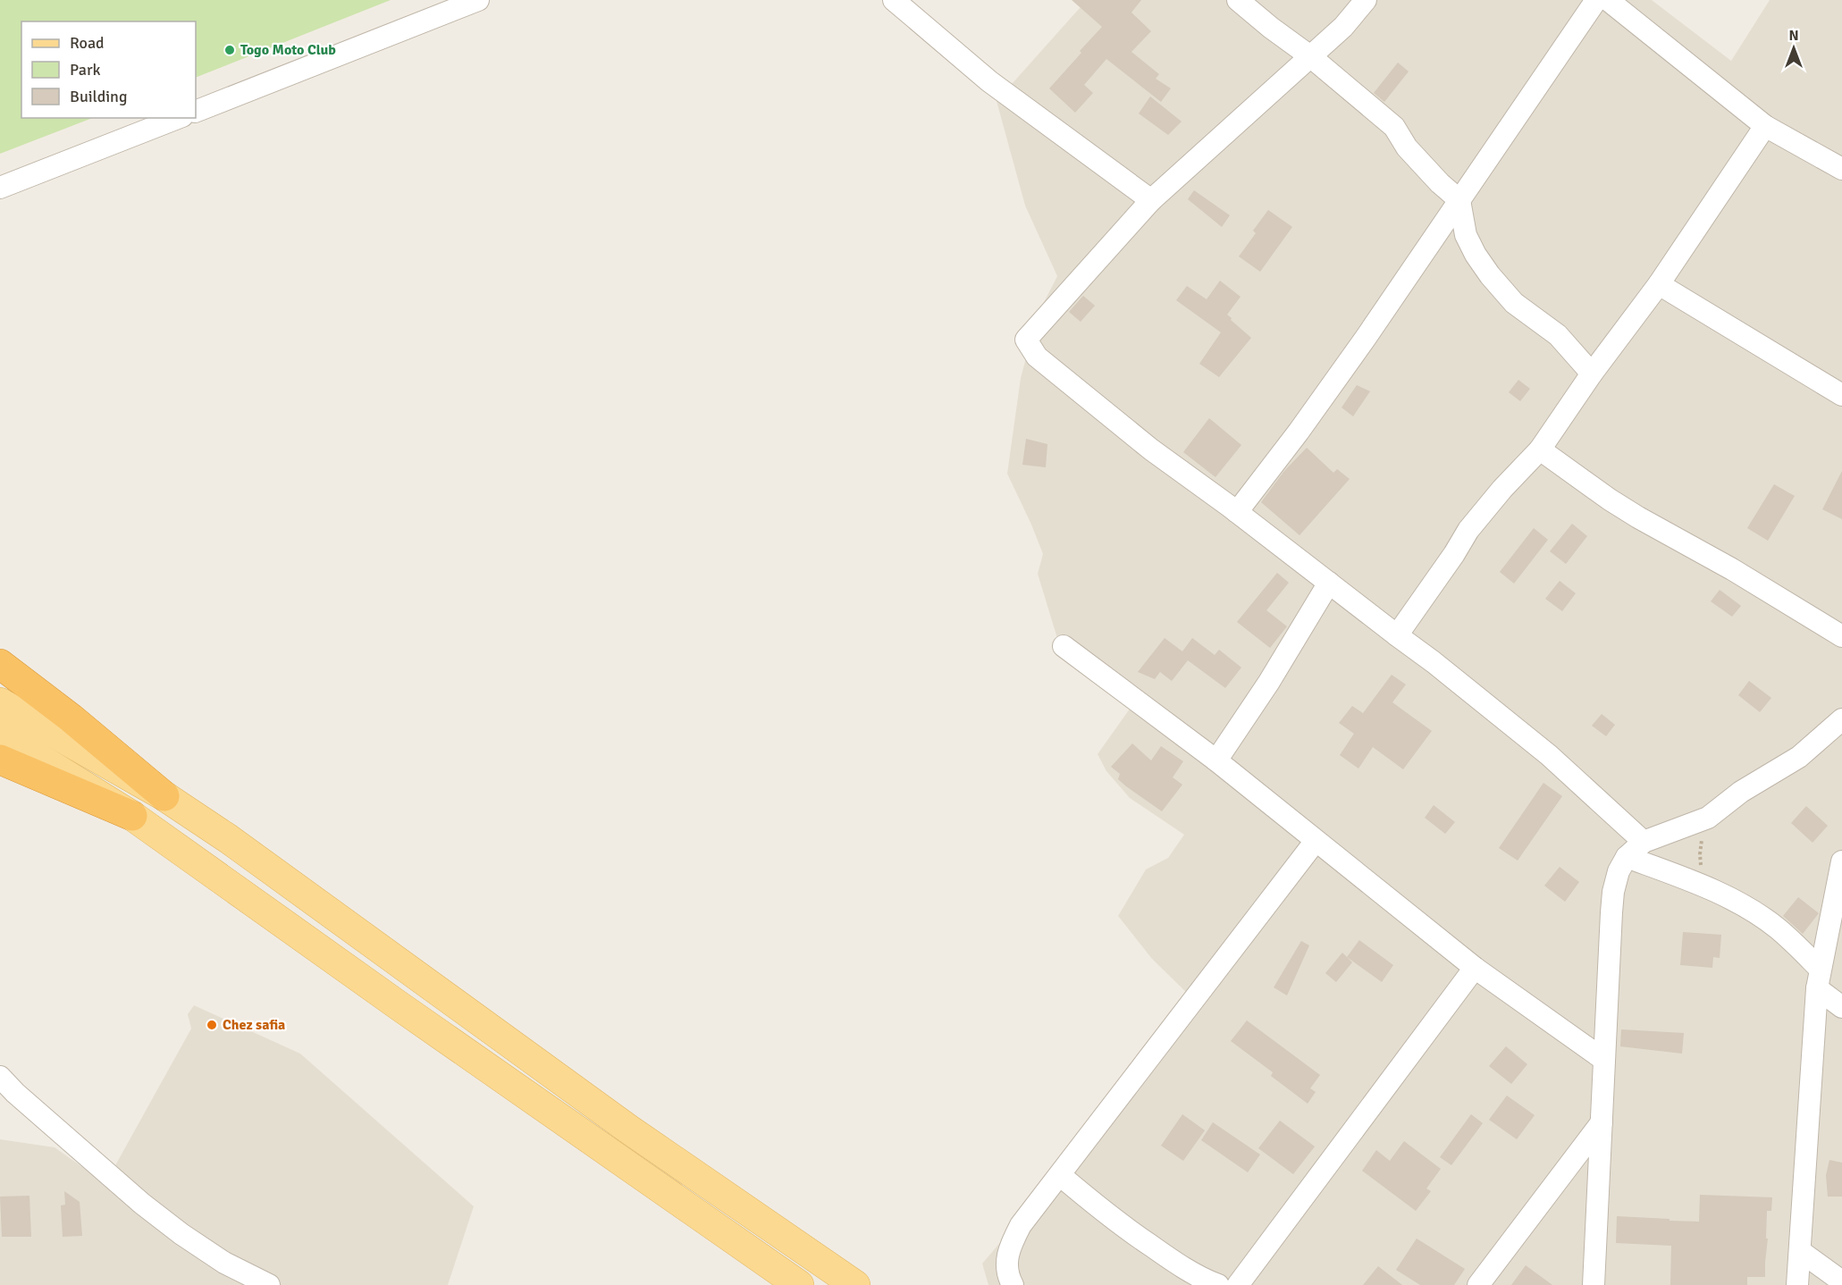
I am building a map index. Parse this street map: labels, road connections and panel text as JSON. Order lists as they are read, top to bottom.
{
  "places": ["Togo Moto Club", "Chez safia"],
  "legend": ["Road", "Park", "Building"],
  "north": "top"
}
